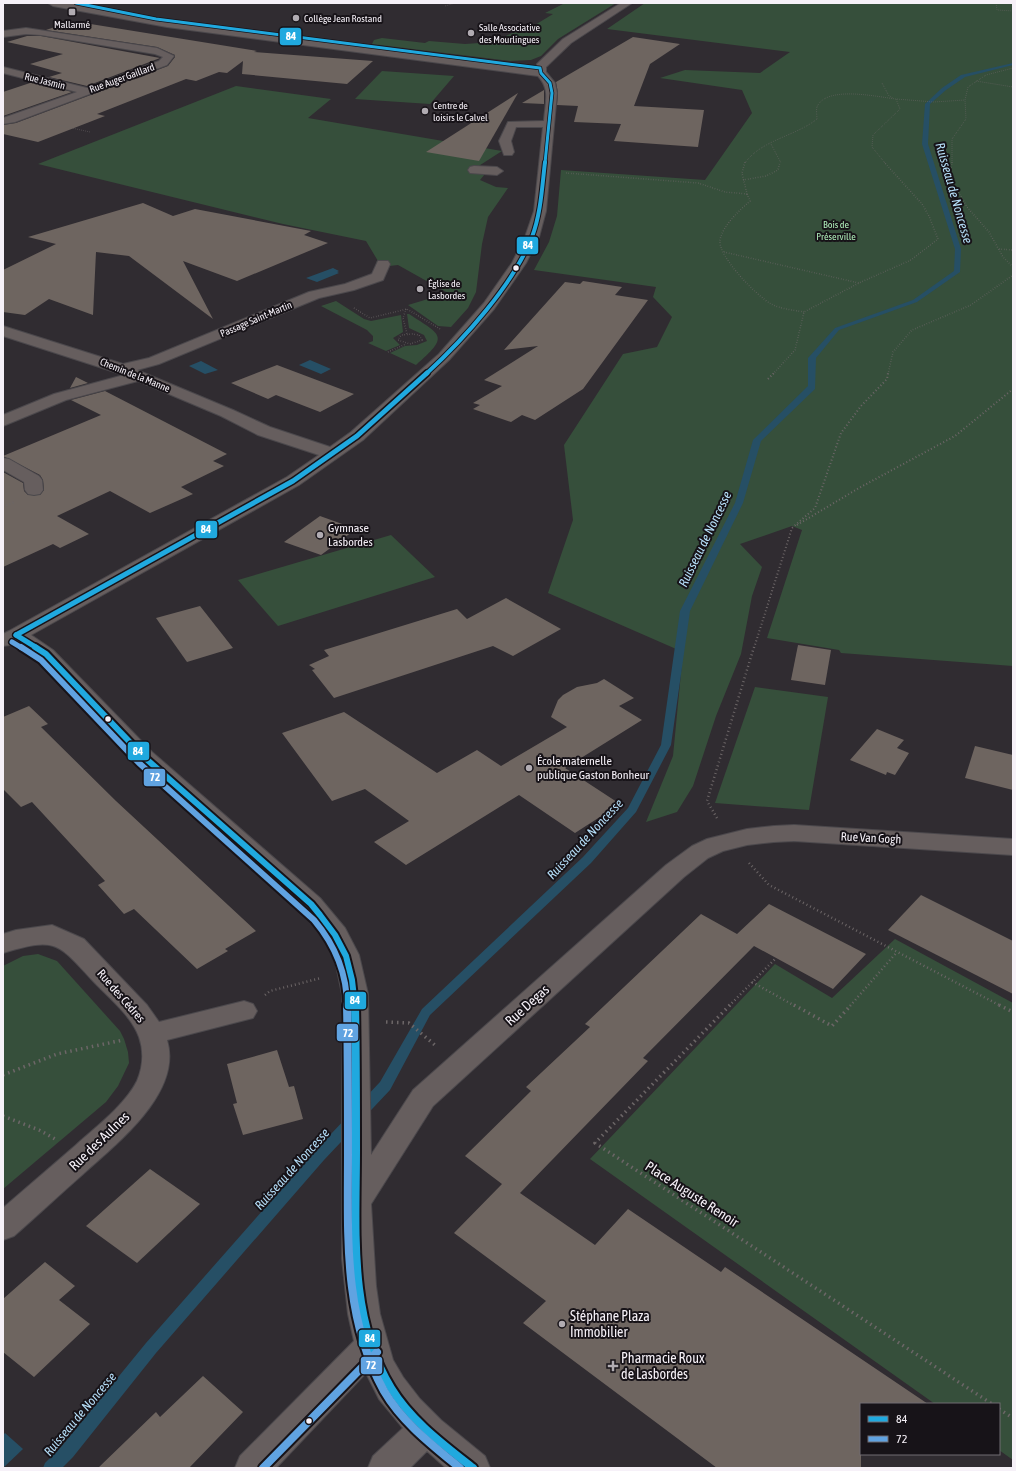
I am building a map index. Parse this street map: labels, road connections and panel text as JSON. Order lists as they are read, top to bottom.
{
  "streets": {
    "street": [
      "Rue Auger Gaillard",
      "Rue Jasmin",
      "Passage Saint-Martin",
      "Chemin de la Manne",
      "Rue Van Gogh",
      "Rue des Cèdres",
      "Rue Degas",
      "Rue des Aulnes"
    ],
    "path": ["Place Auguste Renoir"]
  },
  "crossings": [
    ["Rue Auger Gaillard", "Rue Jasmin"],
    ["Passage Saint-Martin", "Chemin de la Manne"],
    ["Rue Van Gogh", "Rue Degas"],
    ["Rue des Cèdres", "Rue des Aulnes"]
  ],
  "water": ["Ruisseau de Noncesse"],
  "parks": ["Bois de Préserville"],
  "places": {
    "transit": ["Mallarmé"],
    "other": [
      "Collège Jean Rostand",
      "Salle Associative des Mourlingues",
      "Centre de loisirs le Calvel",
      "Église de Lasbordes",
      "Gymnase Lasbordes",
      "École maternelle publique Gaston Bonheur",
      "Stéphane Plaza Immobilier"
    ],
    "health": ["Pharmacie Roux de Lasbordes"]
  },
  "lines": ["transit line 84", "transit line 72"],
  "legend": ["84", "72"]
}
